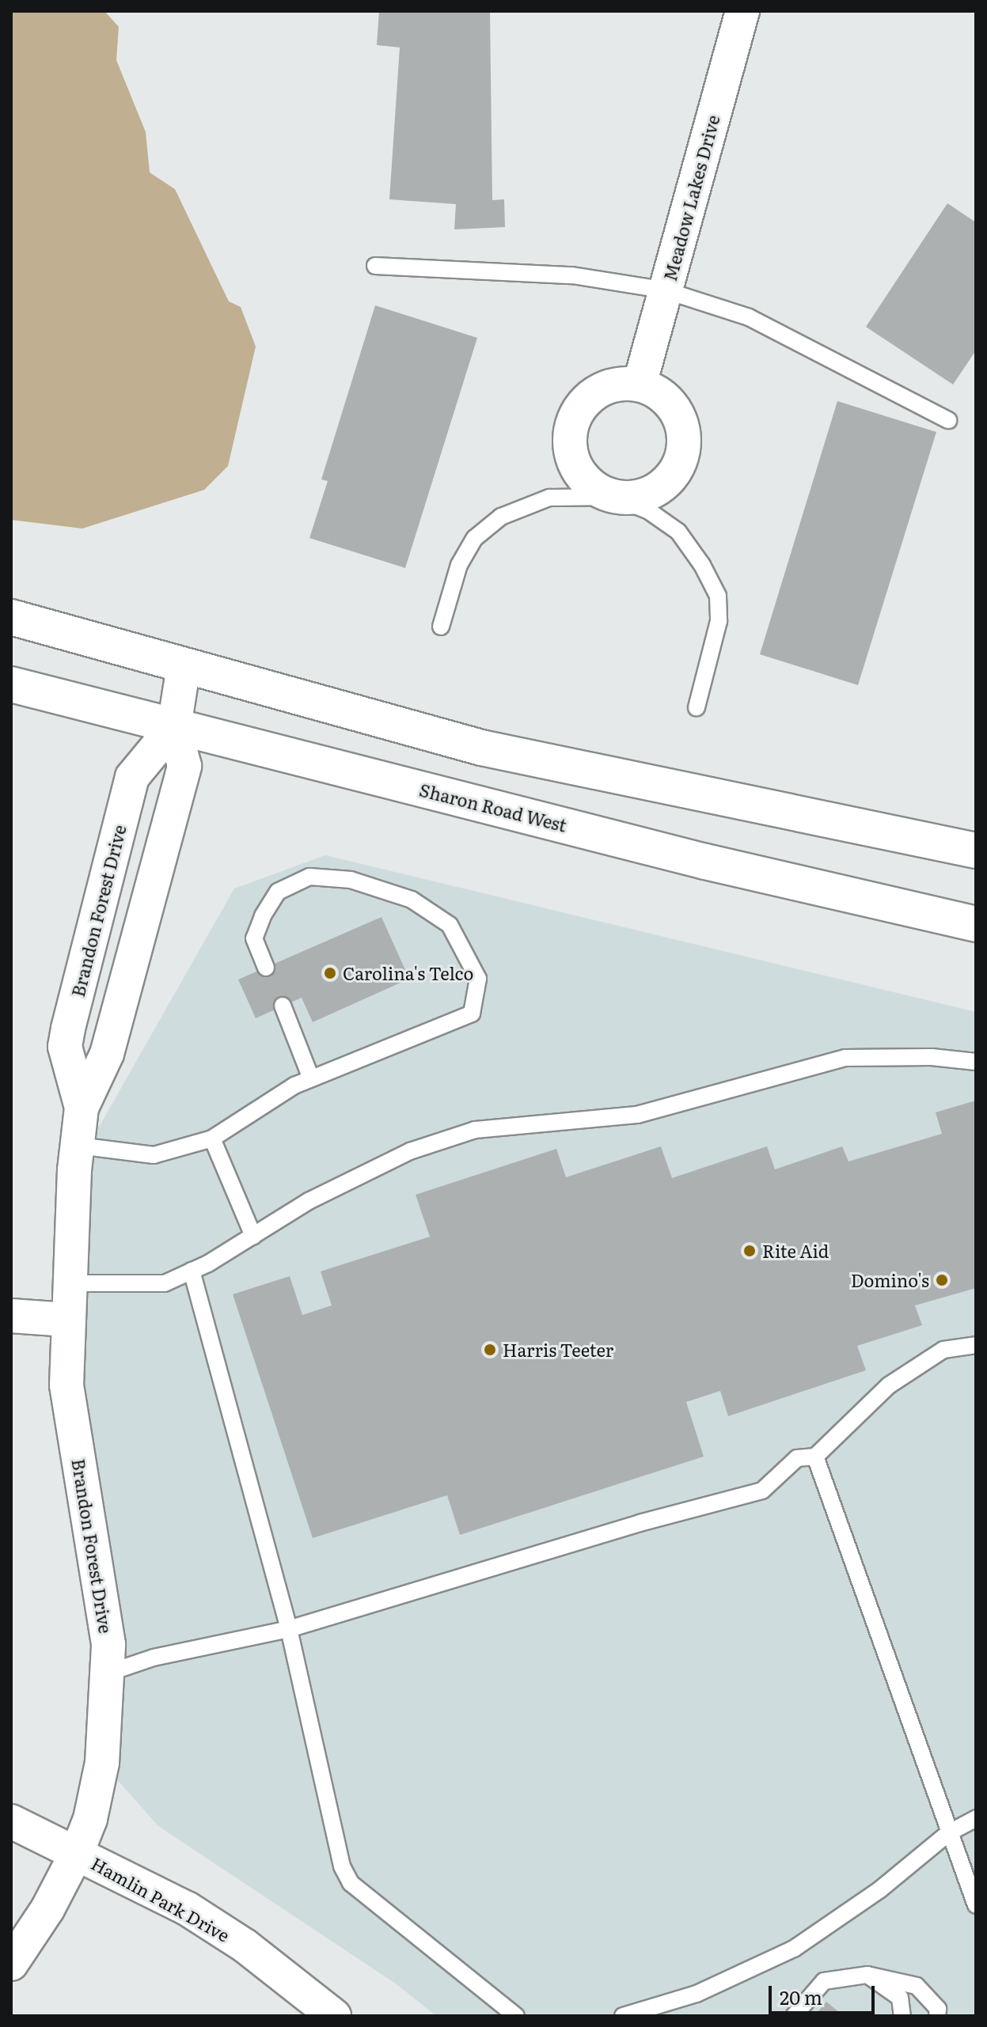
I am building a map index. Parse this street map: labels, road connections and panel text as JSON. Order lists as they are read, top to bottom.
{
  "streets": {
    "main road": ["Sharon Road West"],
    "street": ["Meadow Lakes Drive", "Brandon Forest Drive", "Hamlin Park Drive"]
  },
  "crossings": [
    ["Sharon Road West", "Brandon Forest Drive"],
    ["Brandon Forest Drive", "Hamlin Park Drive"]
  ],
  "places": [
    "Carolina's Telco",
    "Rite Aid",
    "Domino's",
    "Harris Teeter"
  ],
  "scale_bar": "20 m"
}
